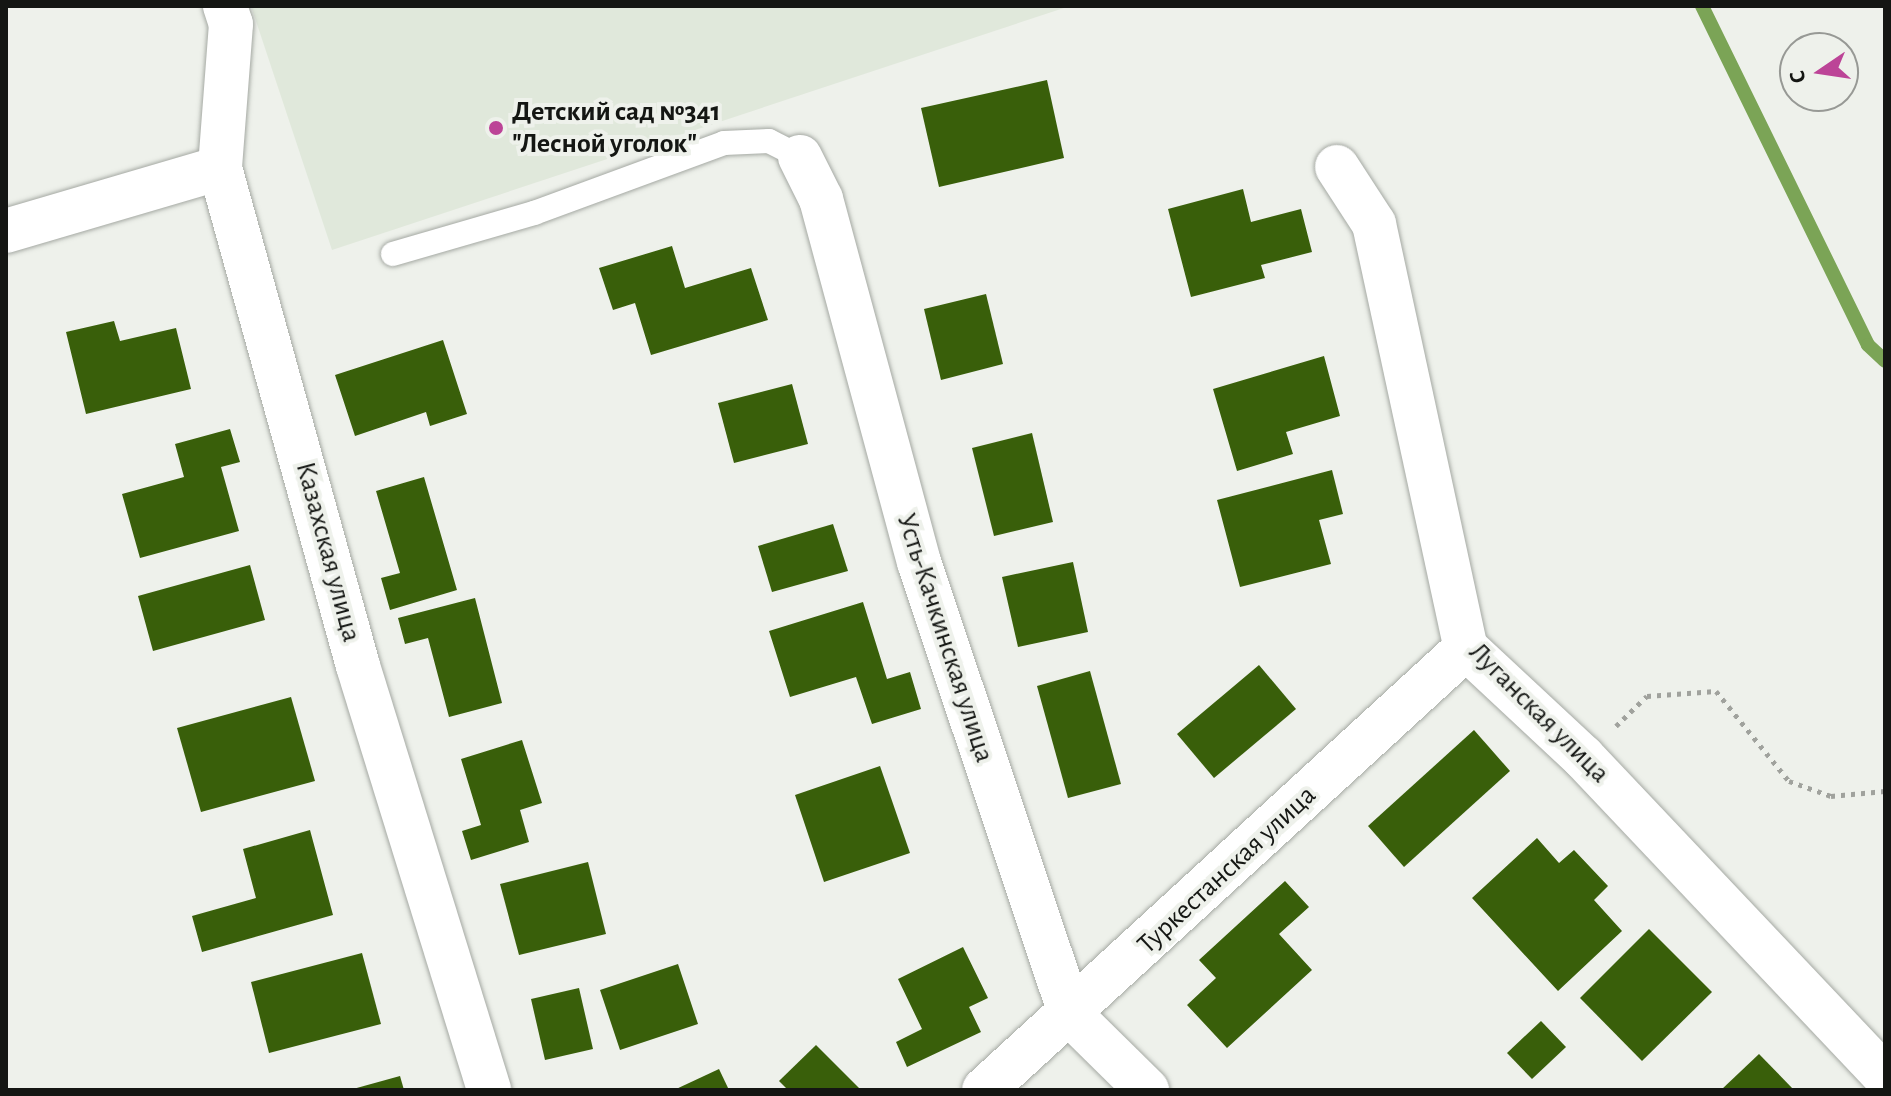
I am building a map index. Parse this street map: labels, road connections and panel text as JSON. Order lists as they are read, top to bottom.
{
  "streets": {
    "street": [
      "Казахская улица",
      "Усть-Качкинская улица",
      "Луганская улица",
      "Туркестанская улица"
    ]
  },
  "crossings": [
    ["Усть-Качкинская улица", "Туркестанская улица"],
    ["Луганская улица", "Туркестанская улица"]
  ],
  "places": ["Детский сад №341 \"Лесной уголок\""],
  "north": "left"
}
